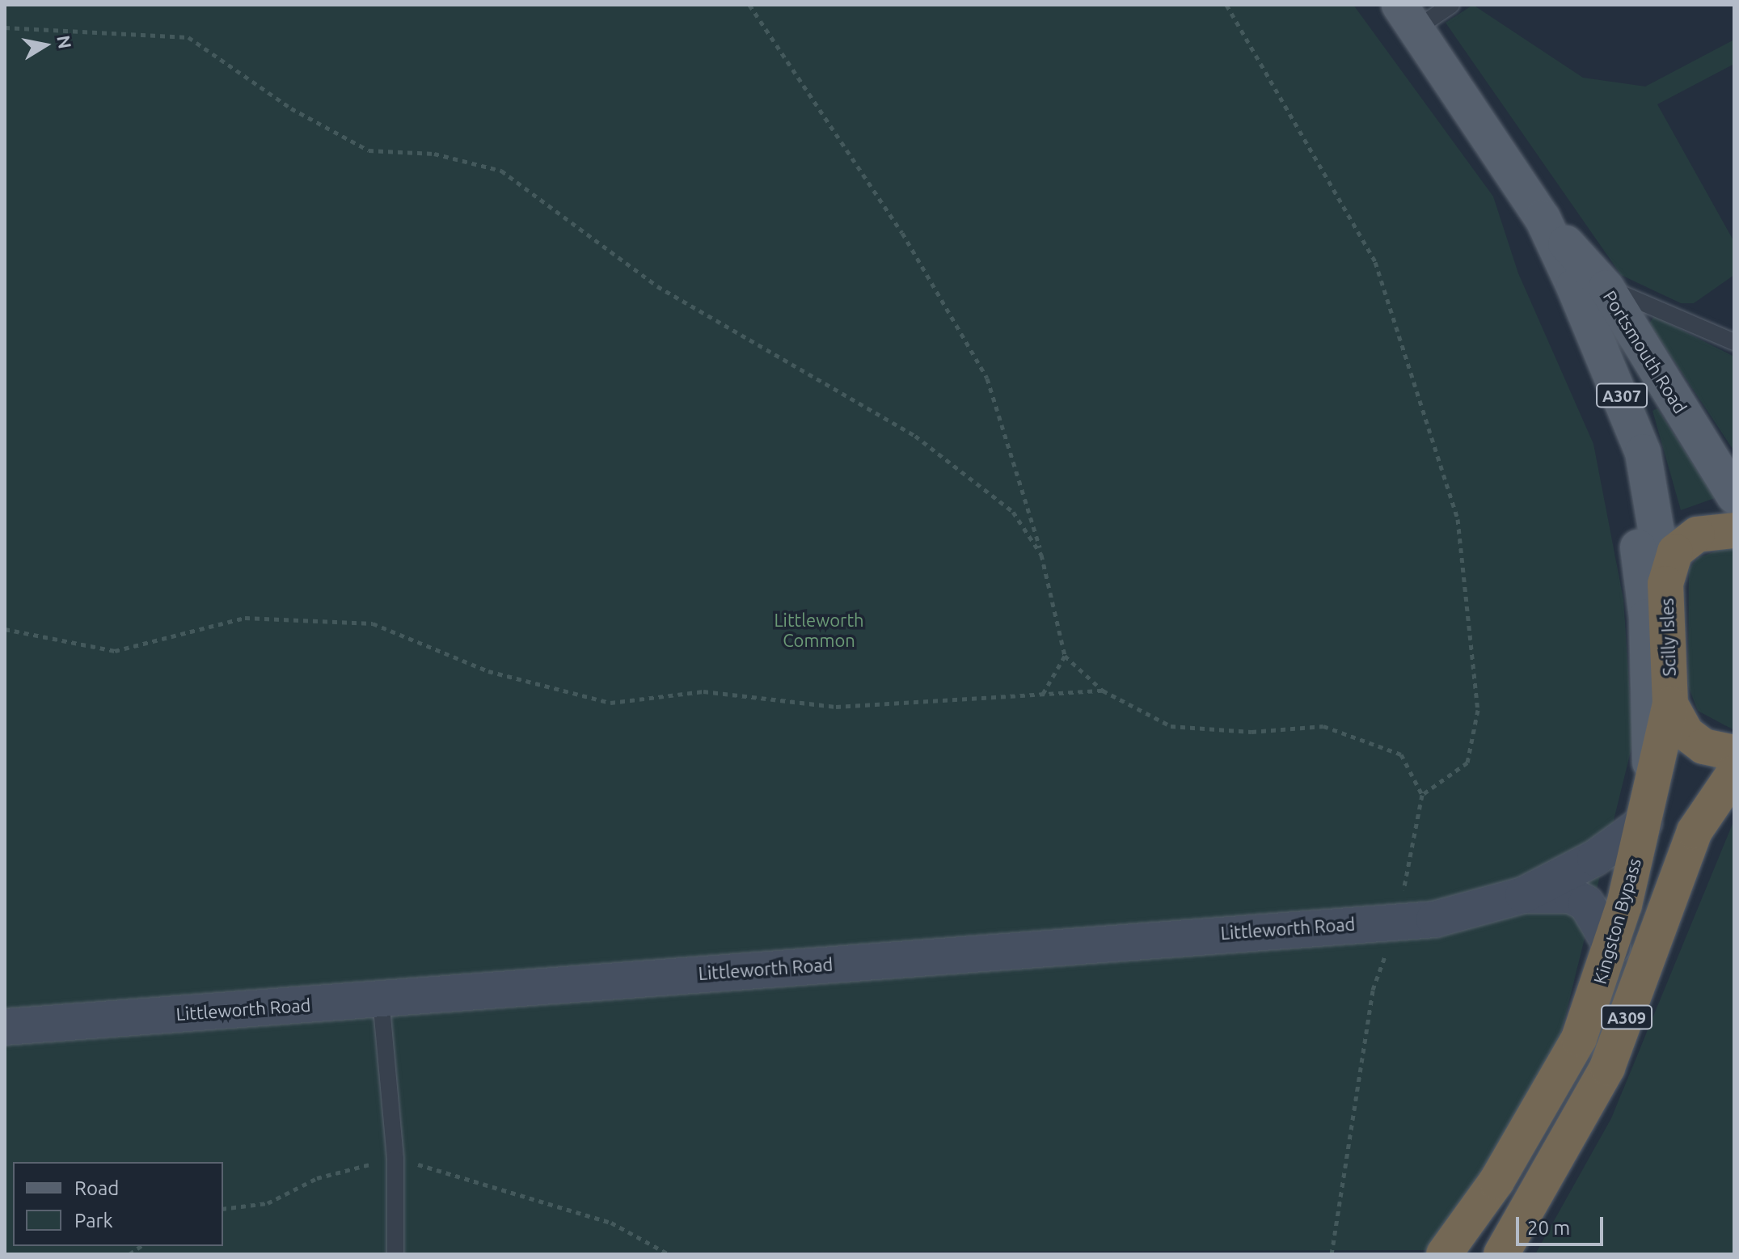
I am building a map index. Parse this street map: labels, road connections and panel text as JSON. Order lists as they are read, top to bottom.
{
  "streets": {
    "highway": ["Scilly Isles", "Kingston Bypass", "A309"],
    "main road": ["Portsmouth Road", "A307"],
    "street": ["Littleworth Road"]
  },
  "crossings": [
    ["Portsmouth Road", "Scilly Isles"],
    ["Scilly Isles", "Kingston Bypass"],
    ["Kingston Bypass", "Littleworth Road"]
  ],
  "parks": ["Littleworth Common"],
  "legend": ["Road", "Park"],
  "scale_bar": "20 m",
  "north": "right"
}
